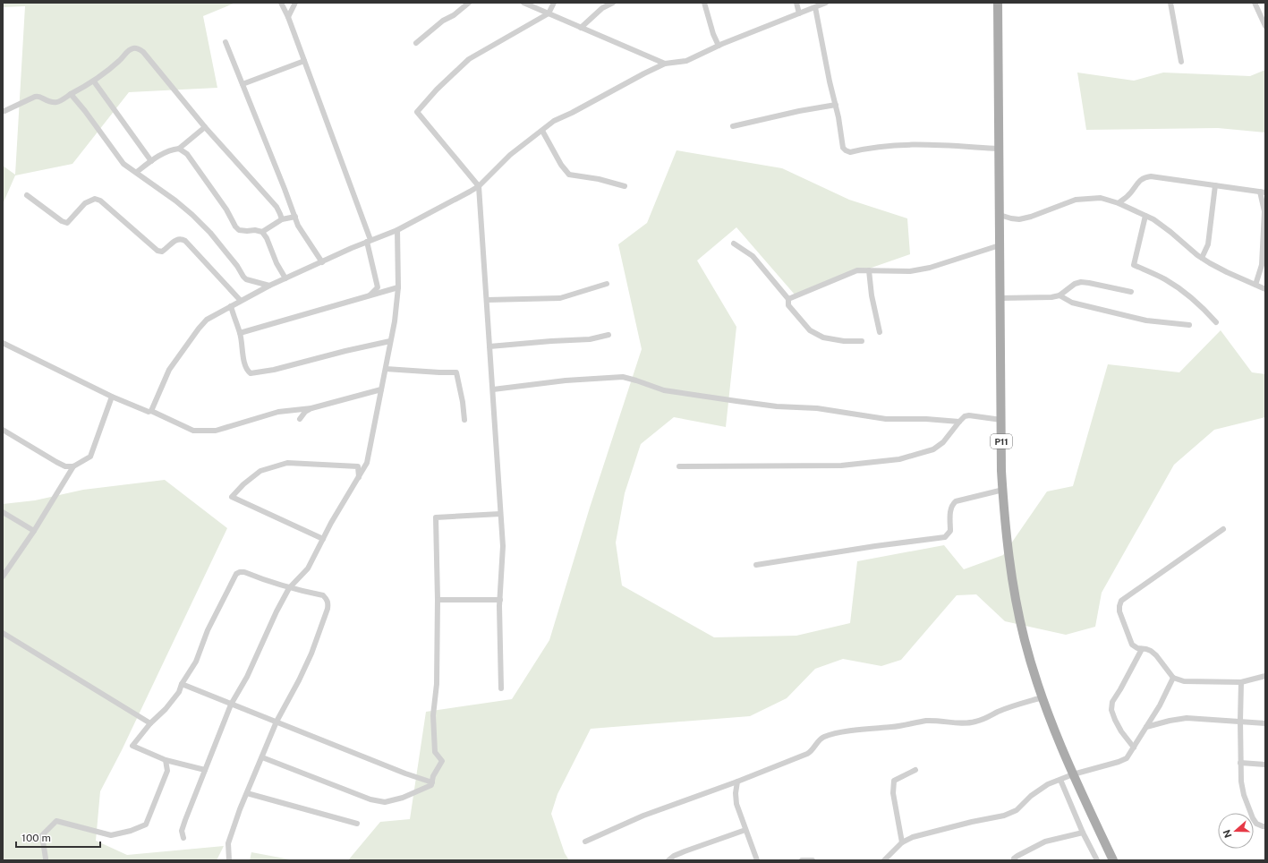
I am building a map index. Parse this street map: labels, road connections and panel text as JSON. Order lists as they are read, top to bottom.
{
  "streets": {
    "main road": ["P11"]
  },
  "scale_bar": "100 m",
  "north": "left"
}
